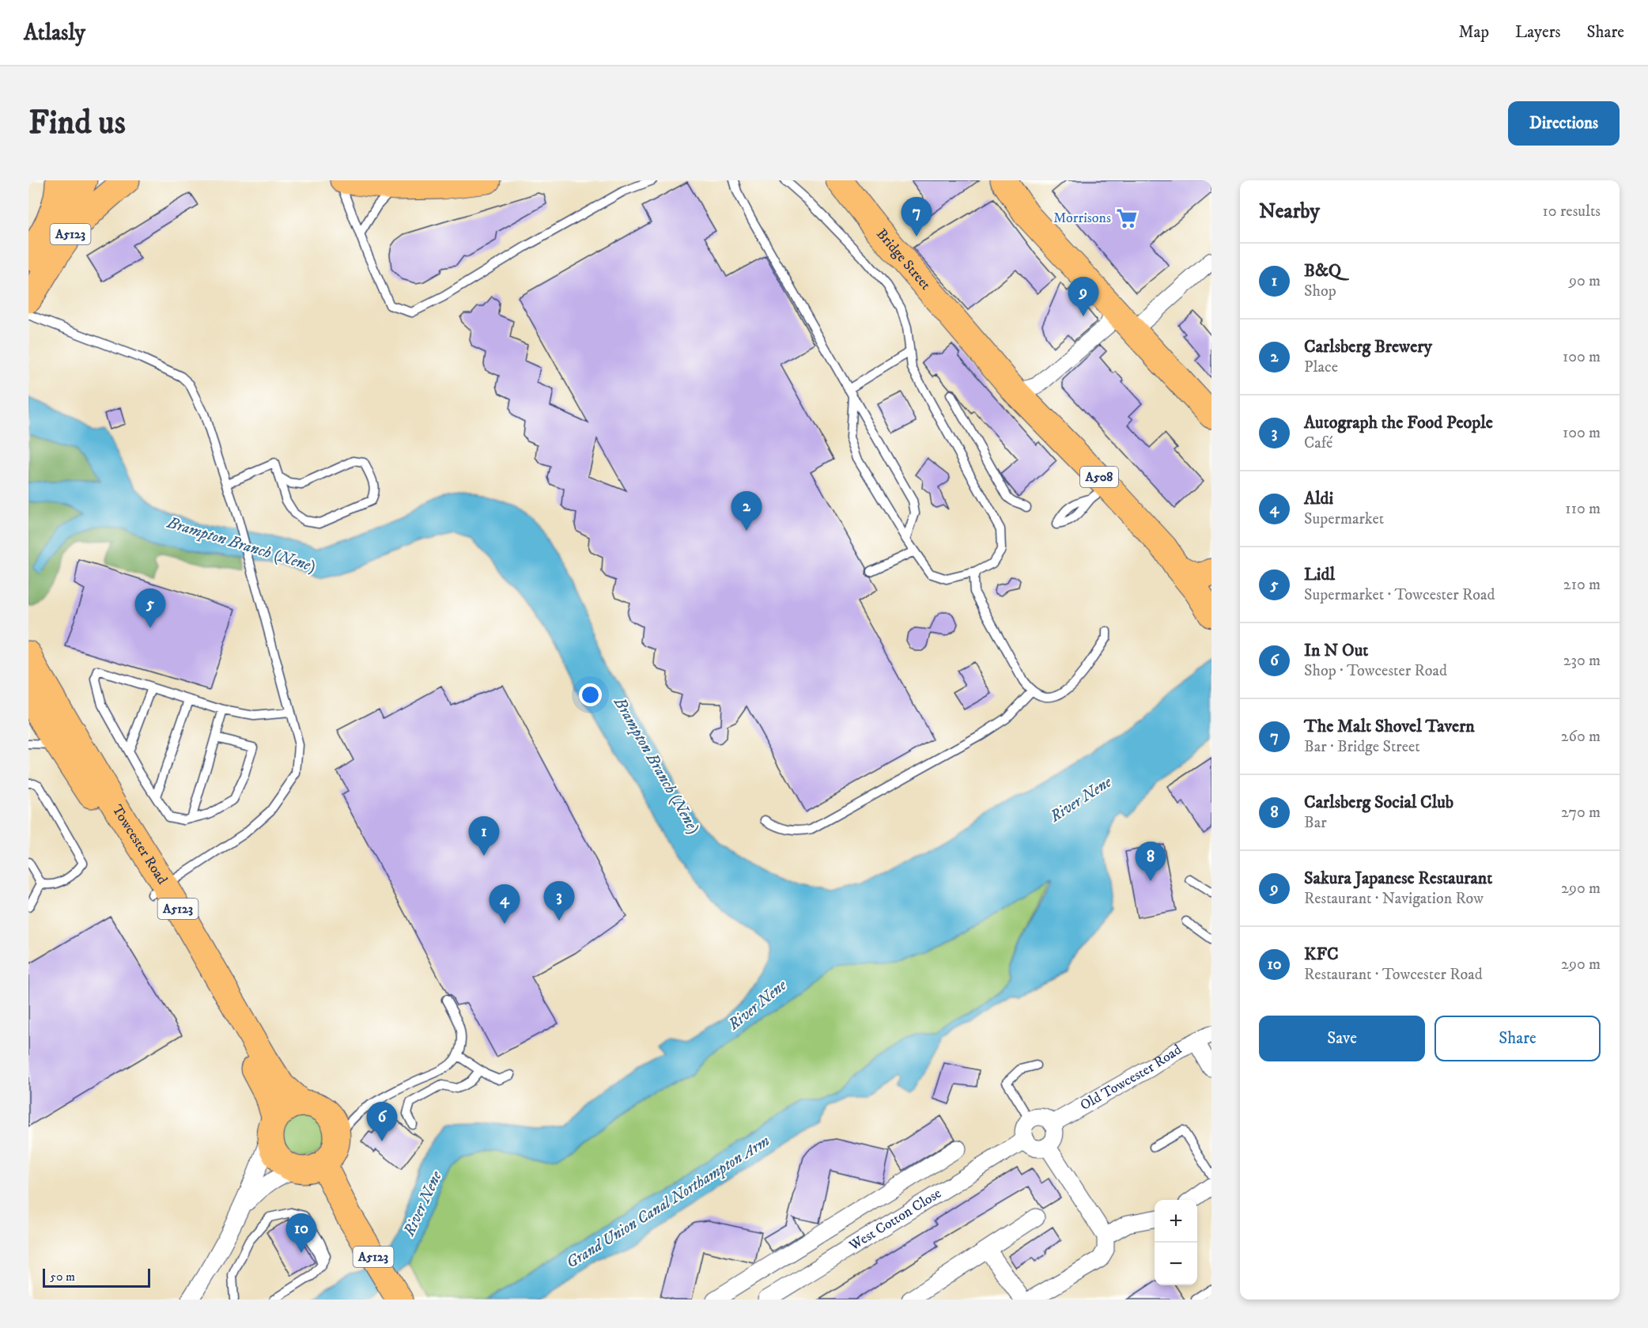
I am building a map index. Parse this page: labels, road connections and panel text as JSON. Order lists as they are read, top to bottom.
{
  "streets": {
    "main road": [
      "A5123",
      "Bridge Street",
      "A508",
      "Towcester Road"
    ],
    "street": ["Old Towcester Road", "West Cotton Close"]
  },
  "crossings": [
    ["A5123", "Towcester Road"],
    ["Bridge Street", "A508"],
    ["Old Towcester Road", "West Cotton Close"]
  ],
  "water": ["Brampton Branch (Nene)", "River Nene", "Grand Union Canal Northampton Arm"],
  "places": {
    "supermarket": ["Morrisons"]
  },
  "scale_bar": "50 m",
  "page": {
    "header": "Atlasly",
    "nav": ["Map", "Layers", "Share"],
    "buttons": [
      "Directions",
      ["Save", "Share"]
    ],
    "title": "Find us",
    "heading": ["Nearby", "10 results"],
    "pins": [
      "7",
      "9",
      "2",
      "5",
      "1",
      "8",
      "3",
      "4",
      "6",
      "10"
    ],
    "list": [
      {
        "mark": "1",
        "name": "B&Q",
        "note": "Shop",
        "value": "90 m"
      },
      {
        "mark": "2",
        "name": "Carlsberg Brewery",
        "note": "Place",
        "value": "100 m"
      },
      {
        "mark": "3",
        "name": "Autograph the Food People",
        "note": "Café",
        "value": "100 m"
      },
      {
        "mark": "4",
        "name": "Aldi",
        "note": "Supermarket",
        "value": "110 m"
      },
      {
        "mark": "5",
        "name": "Lidl",
        "note": "Supermarket · Towcester Road",
        "value": "210 m"
      },
      {
        "mark": "6",
        "name": "In N Out",
        "note": "Shop · Towcester Road",
        "value": "230 m"
      },
      {
        "mark": "7",
        "name": "The Malt Shovel Tavern",
        "note": "Bar · Bridge Street",
        "value": "260 m"
      },
      {
        "mark": "8",
        "name": "Carlsberg Social Club",
        "note": "Bar",
        "value": "270 m"
      },
      {
        "mark": "9",
        "name": "Sakura Japanese Restaurant",
        "note": "Restaurant · Navigation Row",
        "value": "290 m"
      },
      {
        "mark": "10",
        "name": "KFC",
        "note": "Restaurant · Towcester Road",
        "value": "290 m"
      }
    ],
    "map_buttons": ["+", "−"],
    "scale": "50 m"
  }
}
